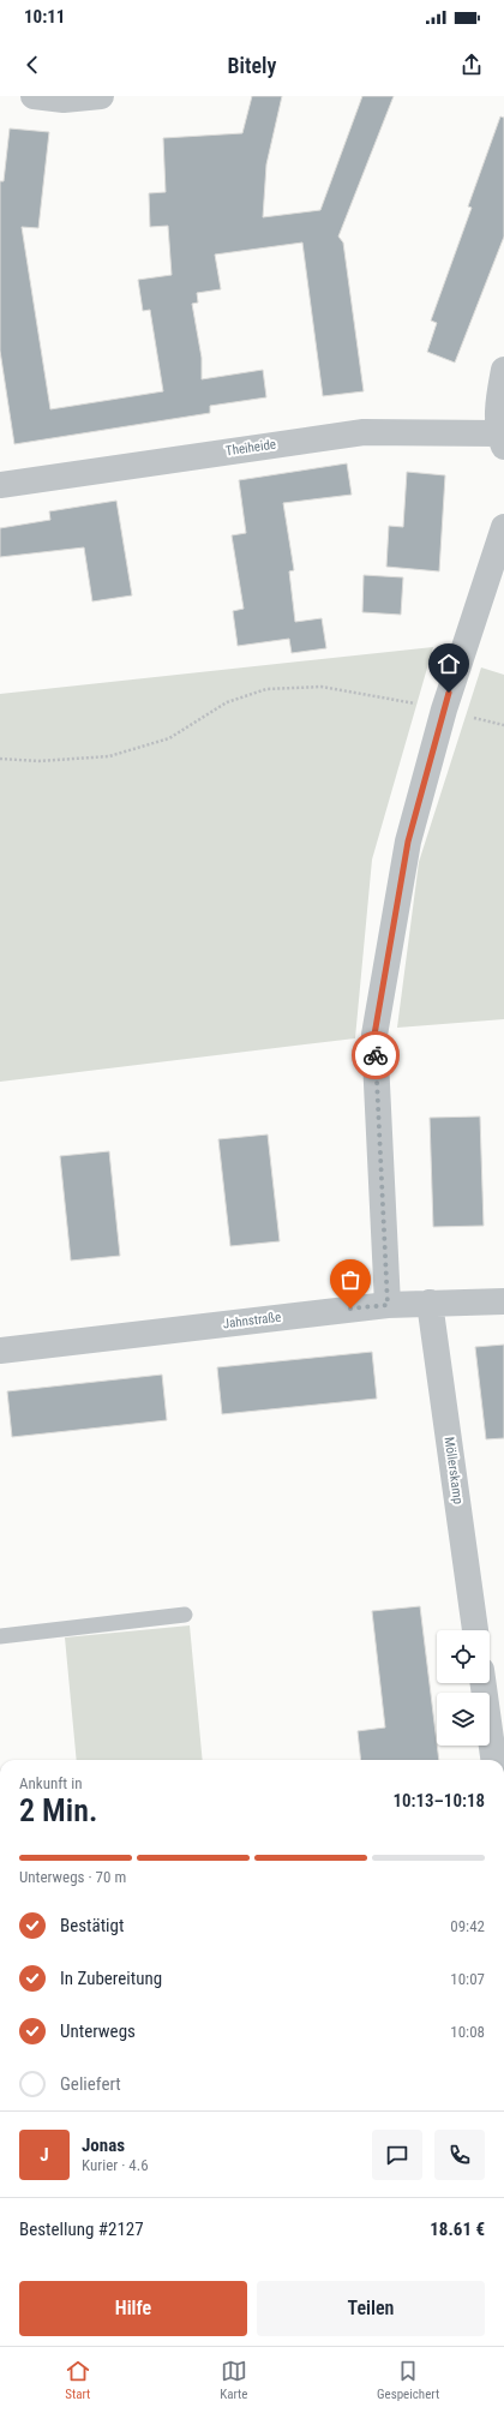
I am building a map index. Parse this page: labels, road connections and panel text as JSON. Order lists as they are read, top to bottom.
{
  "streets": {
    "street": ["Theiheide", "Jahnstraße", "Möllerskamp"]
  },
  "crossings": [
    ["Jahnstraße", "Möllerskamp"]
  ],
  "page": {
    "status": "10:11",
    "header": "Bitely",
    "heading": ["2 Min.", "Ankunft in", "10:13–10:18"],
    "panel": [
      "Jonas",
      "Kurier · 4.6",
      "Bestellung #2127",
      "18.61 €"
    ],
    "bar": "Unterwegs · 70 m",
    "list": [
      ["Bestätigt", "09:42"],
      ["In Zubereitung", "10:07"],
      ["Unterwegs", "10:08"],
      "Geliefert"
    ],
    "round": "J",
    "buttons": ["Hilfe", "Teilen"],
    "tabs": ["Start", "Karte", "Gespeichert"]
  }
}
